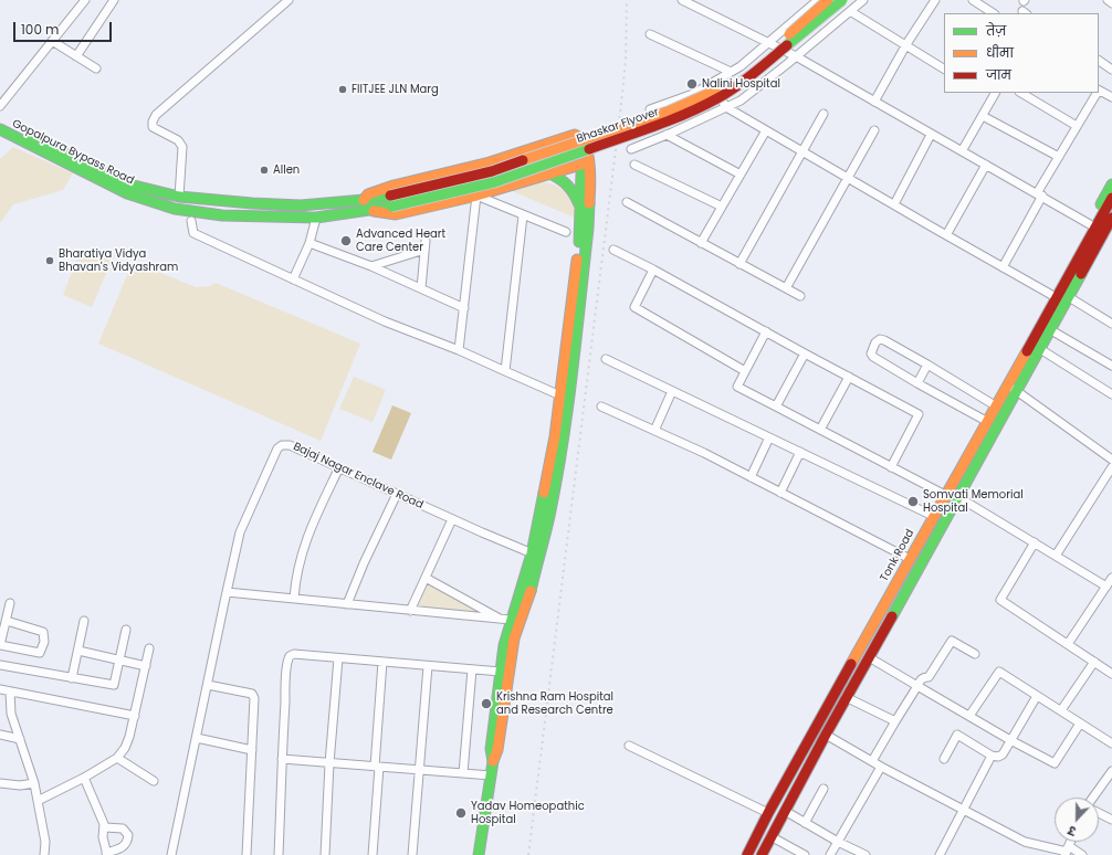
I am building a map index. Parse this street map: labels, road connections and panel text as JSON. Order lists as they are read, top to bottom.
{
  "streets": {
    "main road": ["Bhaskar Flyover", "Gopalpura Bypass Road", "Tonk Road"],
    "street": ["Bajaj Nagar Enclave Road"]
  },
  "crossings": [
    ["Bhaskar Flyover", "Gopalpura Bypass Road"]
  ],
  "places": [
    "Nalini Hospital",
    "FIITJEE JLN Marg",
    "Allen",
    "Advanced Heart Care Center",
    "Bharatiya Vidya Bhavan's Vidyashram",
    "Somvati Memorial Hospital",
    "Krishna Ram Hospital and Research Centre",
    "Yadav Homeopathic Hospital"
  ],
  "legend": ["तेज़", "धीमा", "जाम"],
  "scale_bar": "100 m",
  "north": "bottom"
}
